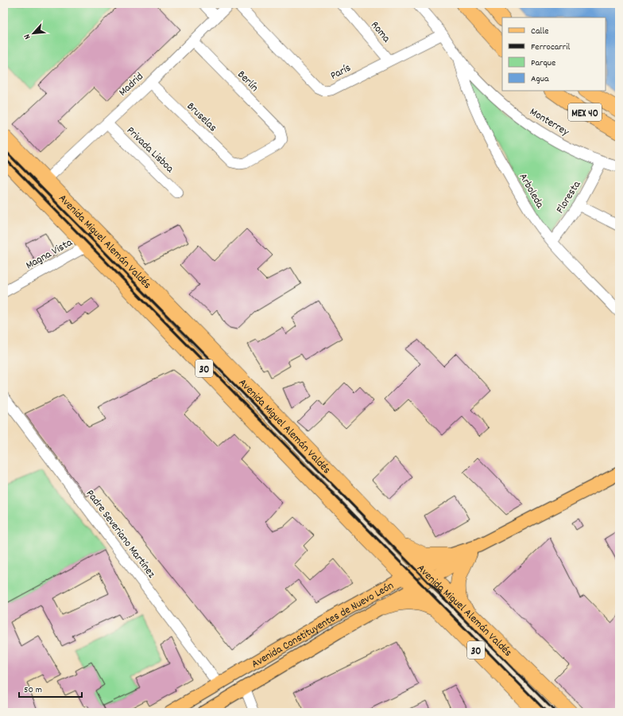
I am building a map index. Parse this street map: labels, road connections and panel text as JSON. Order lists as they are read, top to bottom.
{
  "streets": {
    "highway": ["MEX 40", "Avenida Miguel Alemán Valdés", "30"],
    "main road": ["Avenida Constituyentes de Nuevo León"],
    "street": [
      "Roma",
      "París",
      "Berlín",
      "Madrid",
      "Bruselas",
      "Monterrey",
      "Privada Lisboa",
      "Arboleda",
      "Floresta",
      "Magna Vista",
      "Padre Severiano Martínez"
    ]
  },
  "crossings": [
    ["Roma", "París"],
    ["París", "Monterrey"],
    ["Berlín", "Madrid"],
    ["Berlín", "Bruselas"],
    ["Madrid", "Bruselas"],
    ["Madrid", "Privada Lisboa"],
    ["Madrid", "Avenida Miguel Alemán Valdés"],
    ["Monterrey", "Arboleda"],
    ["Monterrey", "Floresta"],
    ["Arboleda", "Floresta"],
    ["Avenida Miguel Alemán Valdés", "Magna Vista"],
    ["Avenida Miguel Alemán Valdés", "Avenida Constituyentes de Nuevo León"],
    ["Padre Severiano Martínez", "Avenida Constituyentes de Nuevo León"]
  ],
  "legend": [
    "Calle",
    "Ferrocarril",
    "Parque",
    "Agua"
  ],
  "scale_bar": "50 m",
  "north": "bottom left"
}
